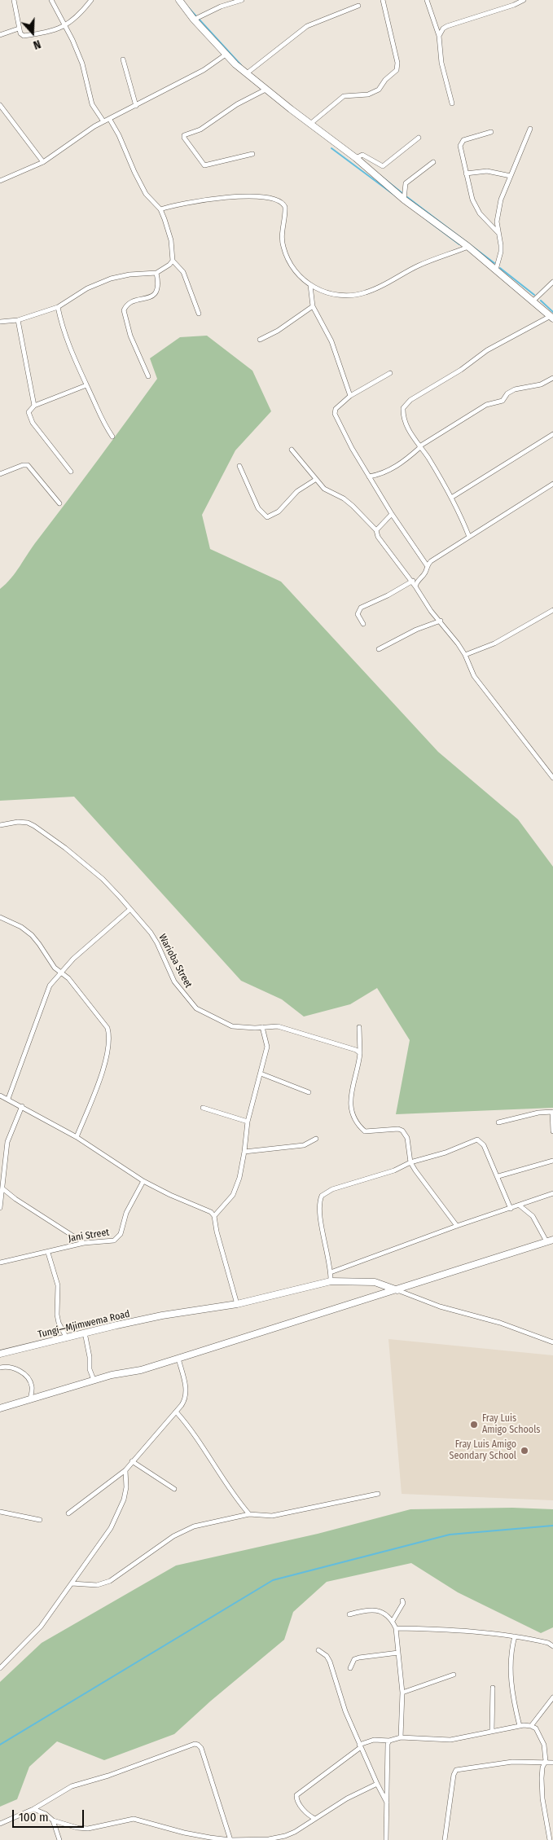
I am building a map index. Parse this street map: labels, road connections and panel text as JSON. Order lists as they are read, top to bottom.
{
  "streets": {
    "street": ["Warioba Street", "Jani Street", "Tungi—Mjimwema Road"]
  },
  "places": ["Fray Luis Amigo Schools", "Fray Luis Amigo Seondary School"],
  "scale_bar": "100 m",
  "north": "bottom"
}
